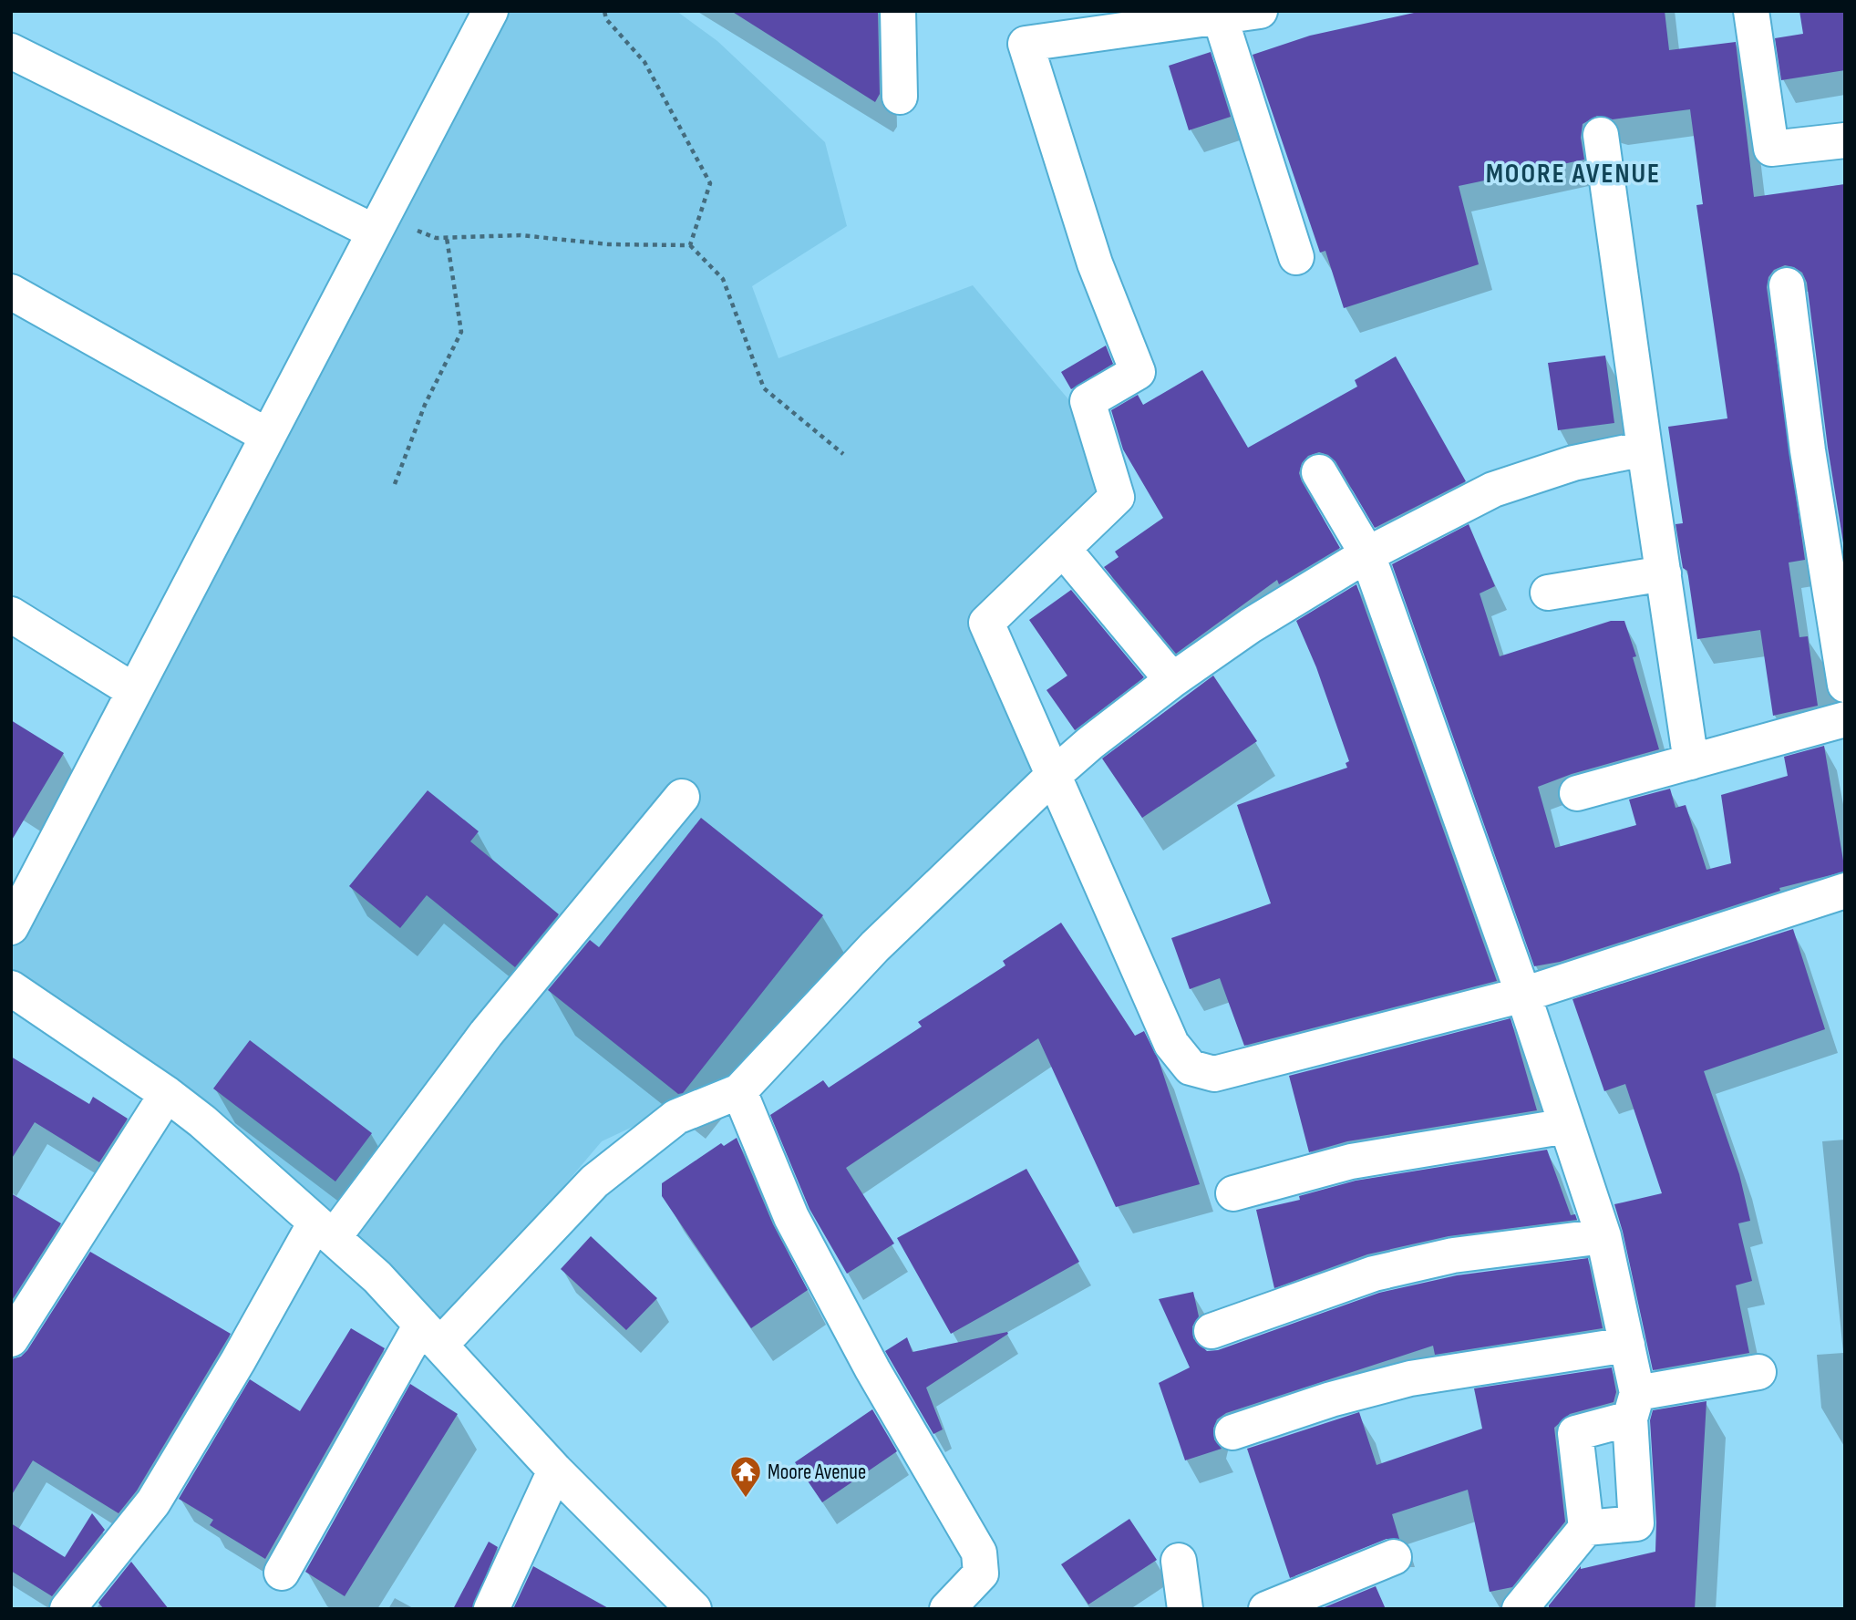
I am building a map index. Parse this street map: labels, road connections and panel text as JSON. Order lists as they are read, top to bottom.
{
  "districts": ["MOORE AVENUE"],
  "places": {
    "temple": ["Moore Avenue"]
  }
}
